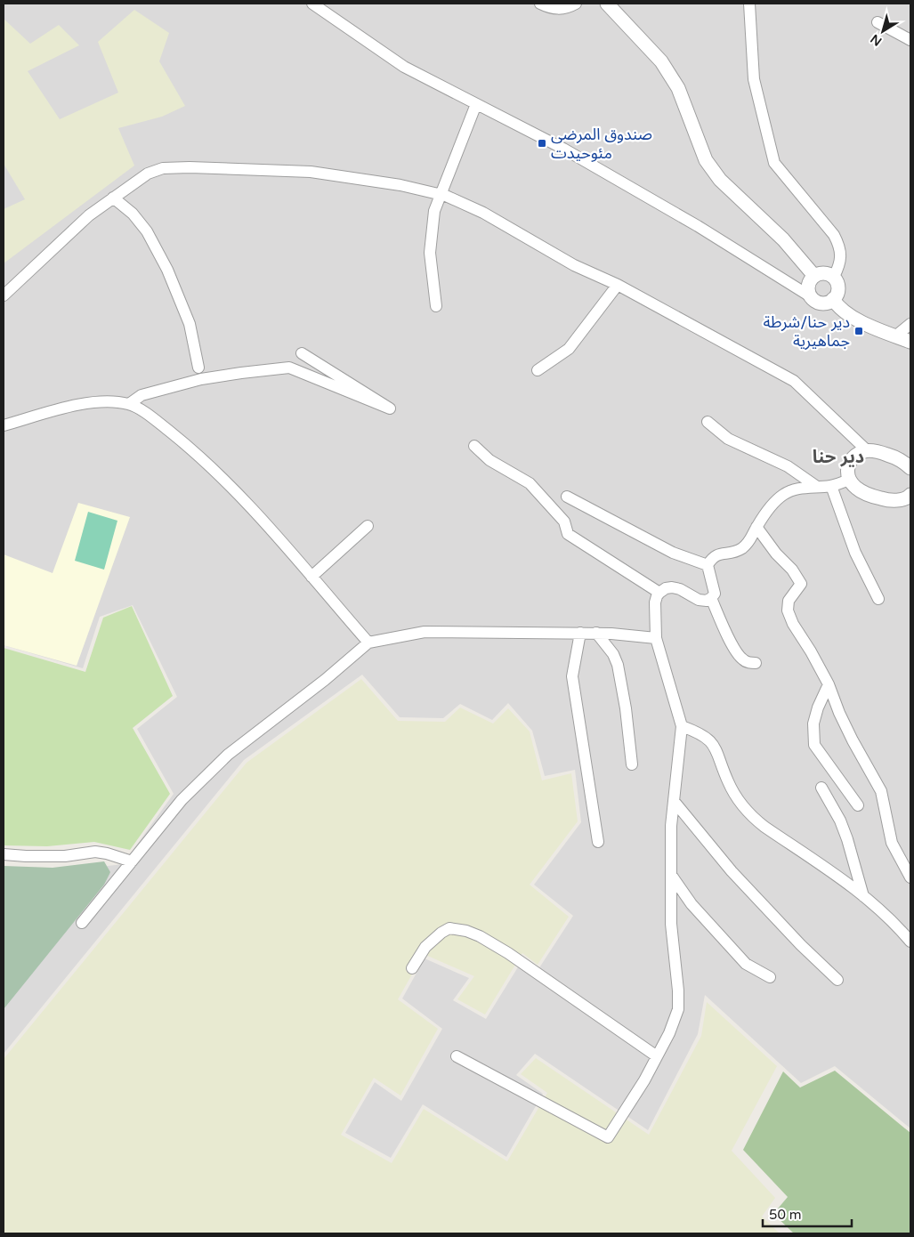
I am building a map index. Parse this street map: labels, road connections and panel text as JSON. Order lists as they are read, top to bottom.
{
  "districts": ["دير حنا"],
  "places": {
    "transit": ["صندوق المرضى مئوحيدت", "دير حنا/شرطة جماهيرية"]
  },
  "scale_bar": "50 m",
  "north": "bottom left"
}
